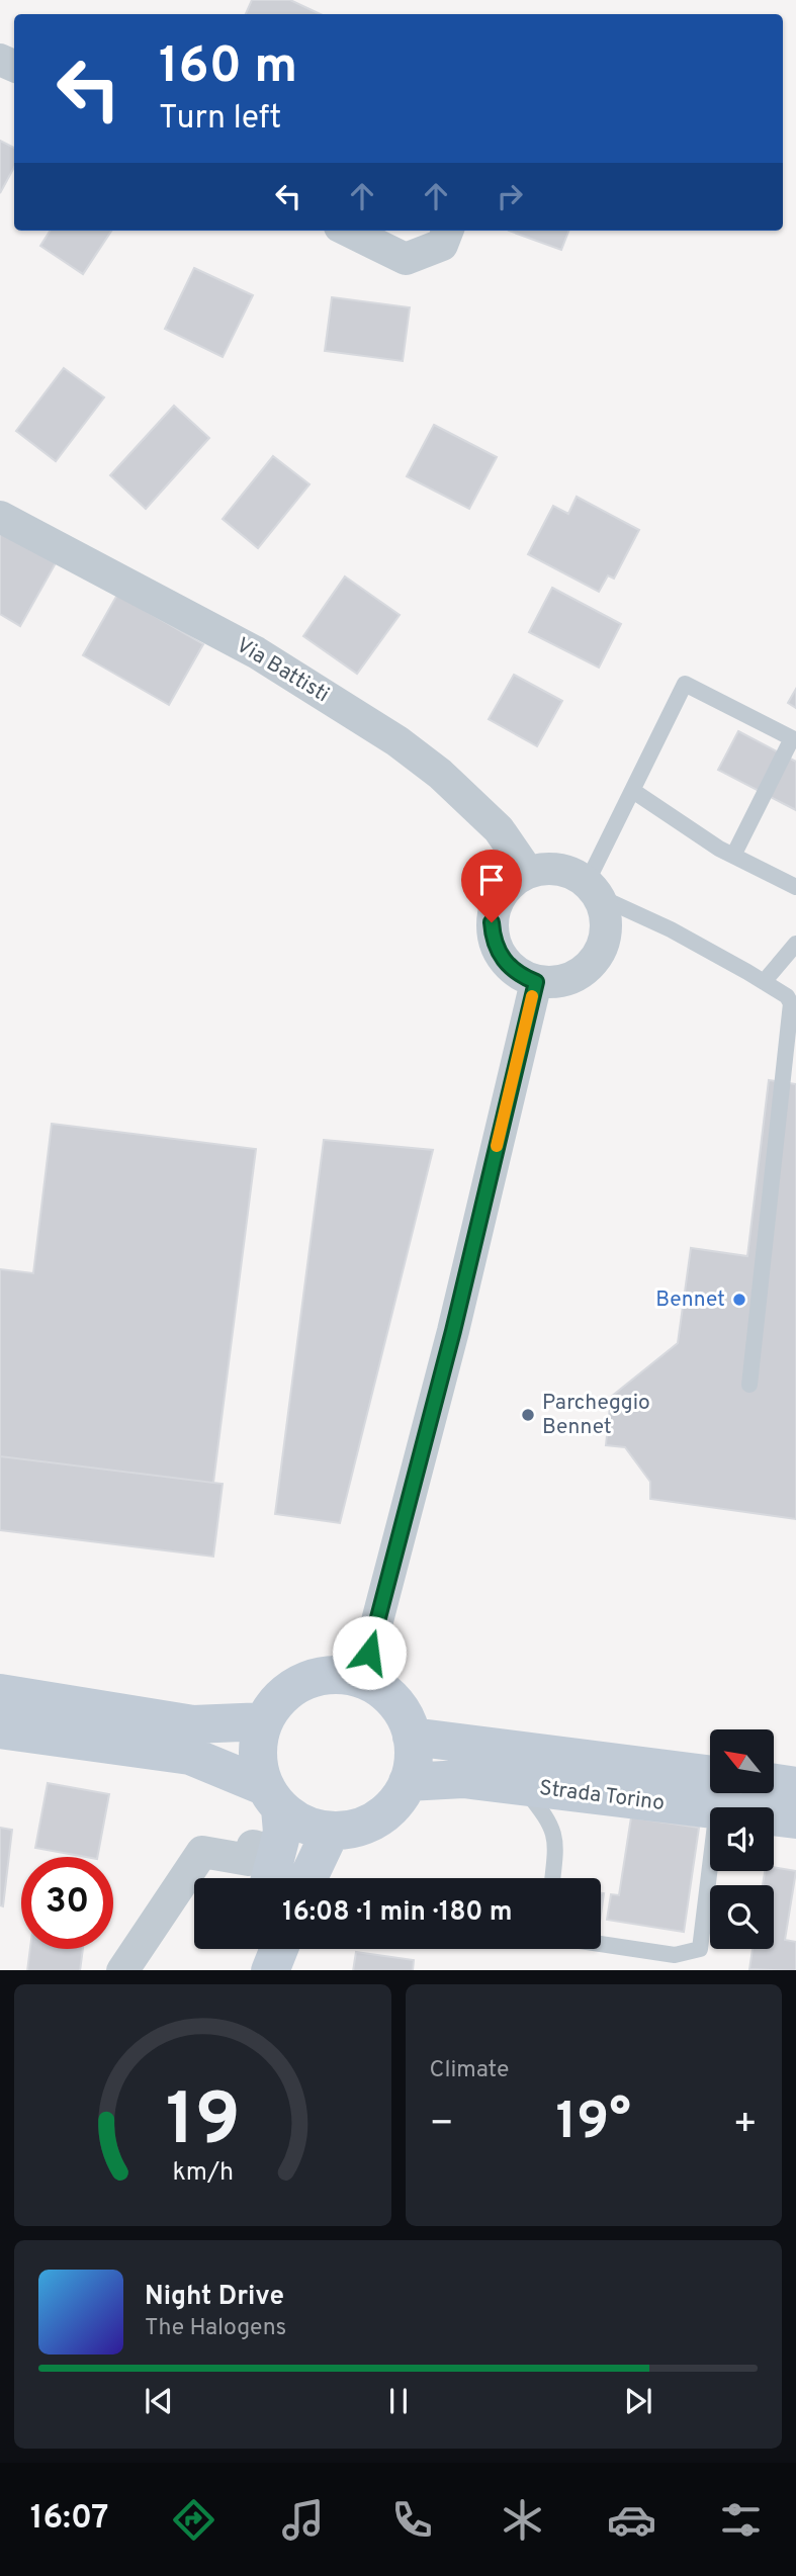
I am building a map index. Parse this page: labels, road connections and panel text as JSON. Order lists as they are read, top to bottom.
{
  "streets": {
    "main road": ["Strada Torino"],
    "street": ["Via Battisti"]
  },
  "places": ["Bennet", "Parcheggio Bennet"],
  "north": "top left",
  "page": {
    "turn": ["160 m", "Turn left"],
    "limit": "30",
    "trip": "16:08 · 1 min · 180 m",
    "tile": "Climate",
    "heat": ["−", "19°", "+"],
    "song": ["Night Drive", "The Halogens"],
    "tabs": "16:07",
    "gauge": ["19", "km/h"]
  }
}
